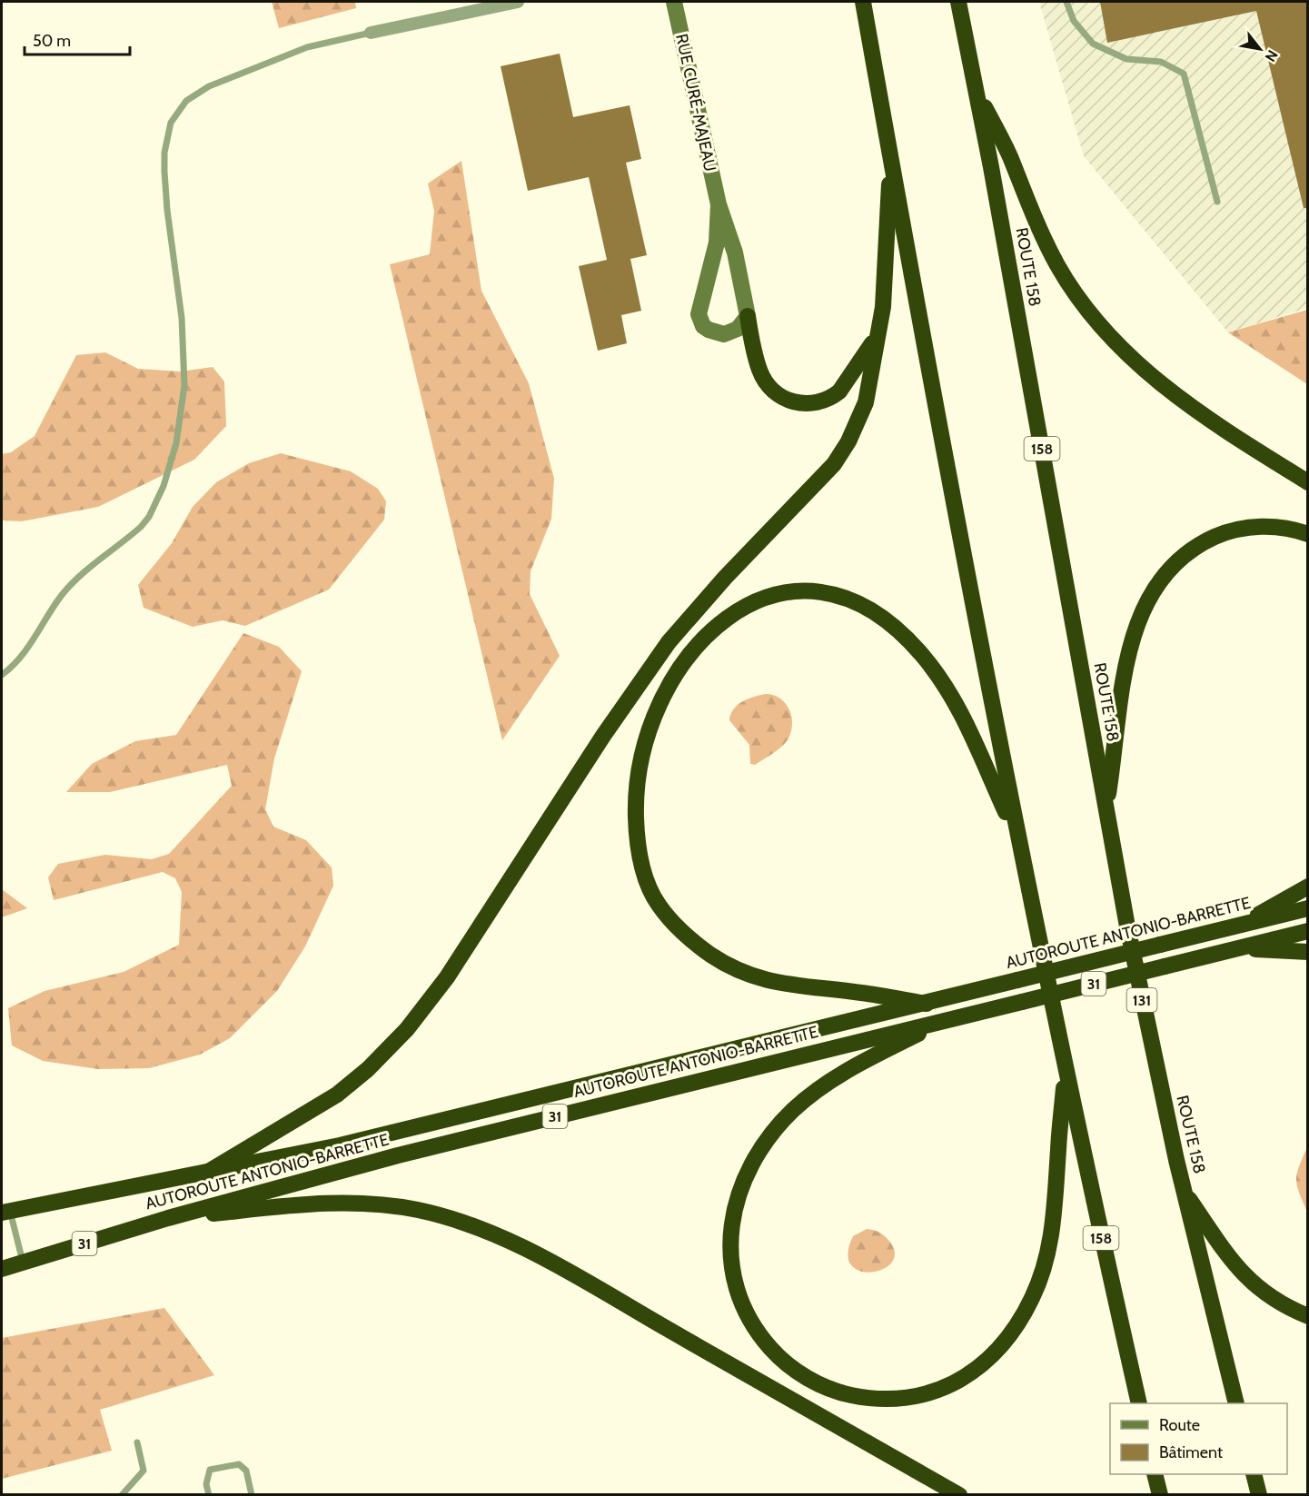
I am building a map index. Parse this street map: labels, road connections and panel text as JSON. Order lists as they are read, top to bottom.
{
  "streets": {
    "highway": [
      "ROUTE 158",
      "158",
      "AUTOROUTE ANTONIO-BARRETTE",
      "31",
      "131"
    ],
    "street": ["RUE CURÉ-MAJEAU"]
  },
  "legend": ["Route", "Bâtiment"],
  "scale_bar": "50 m",
  "north": "bottom right"
}
